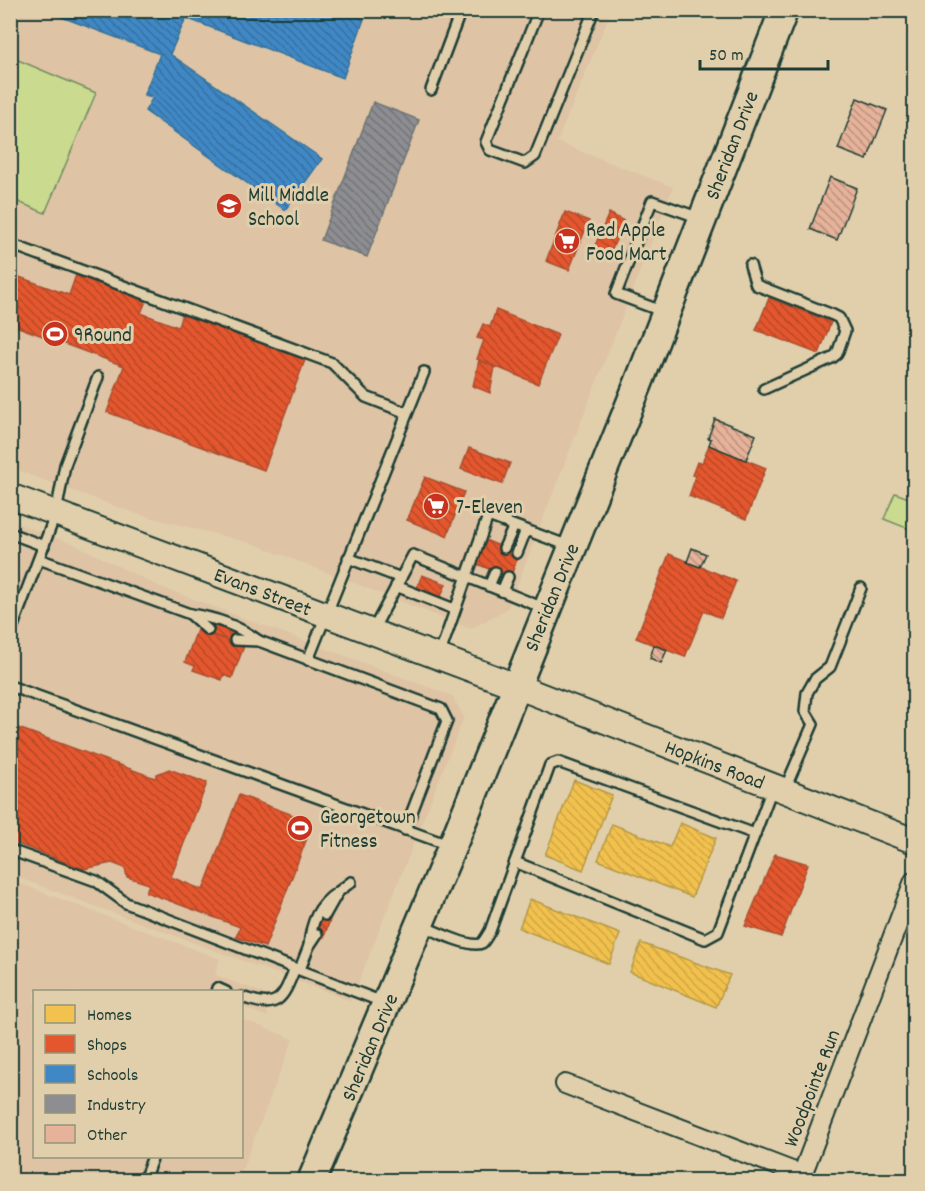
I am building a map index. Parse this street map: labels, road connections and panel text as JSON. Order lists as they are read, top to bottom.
{
  "streets": {
    "main road": ["Sheridan Drive"],
    "street": ["Evans Street", "Hopkins Road", "Woodpointe Run"]
  },
  "crossings": [
    ["Sheridan Drive", "Evans Street"],
    ["Sheridan Drive", "Hopkins Road"],
    ["Evans Street", "Hopkins Road"]
  ],
  "places": {
    "school or university": ["Mill Middle School"],
    "supermarket": ["Red Apple Food Mart", "7-Eleven"],
    "sports": ["9Round", "Georgetown Fitness"]
  },
  "legend": [
    "Homes",
    "Shops",
    "Schools",
    "Industry",
    "Other"
  ],
  "scale_bar": "50 m"
}
